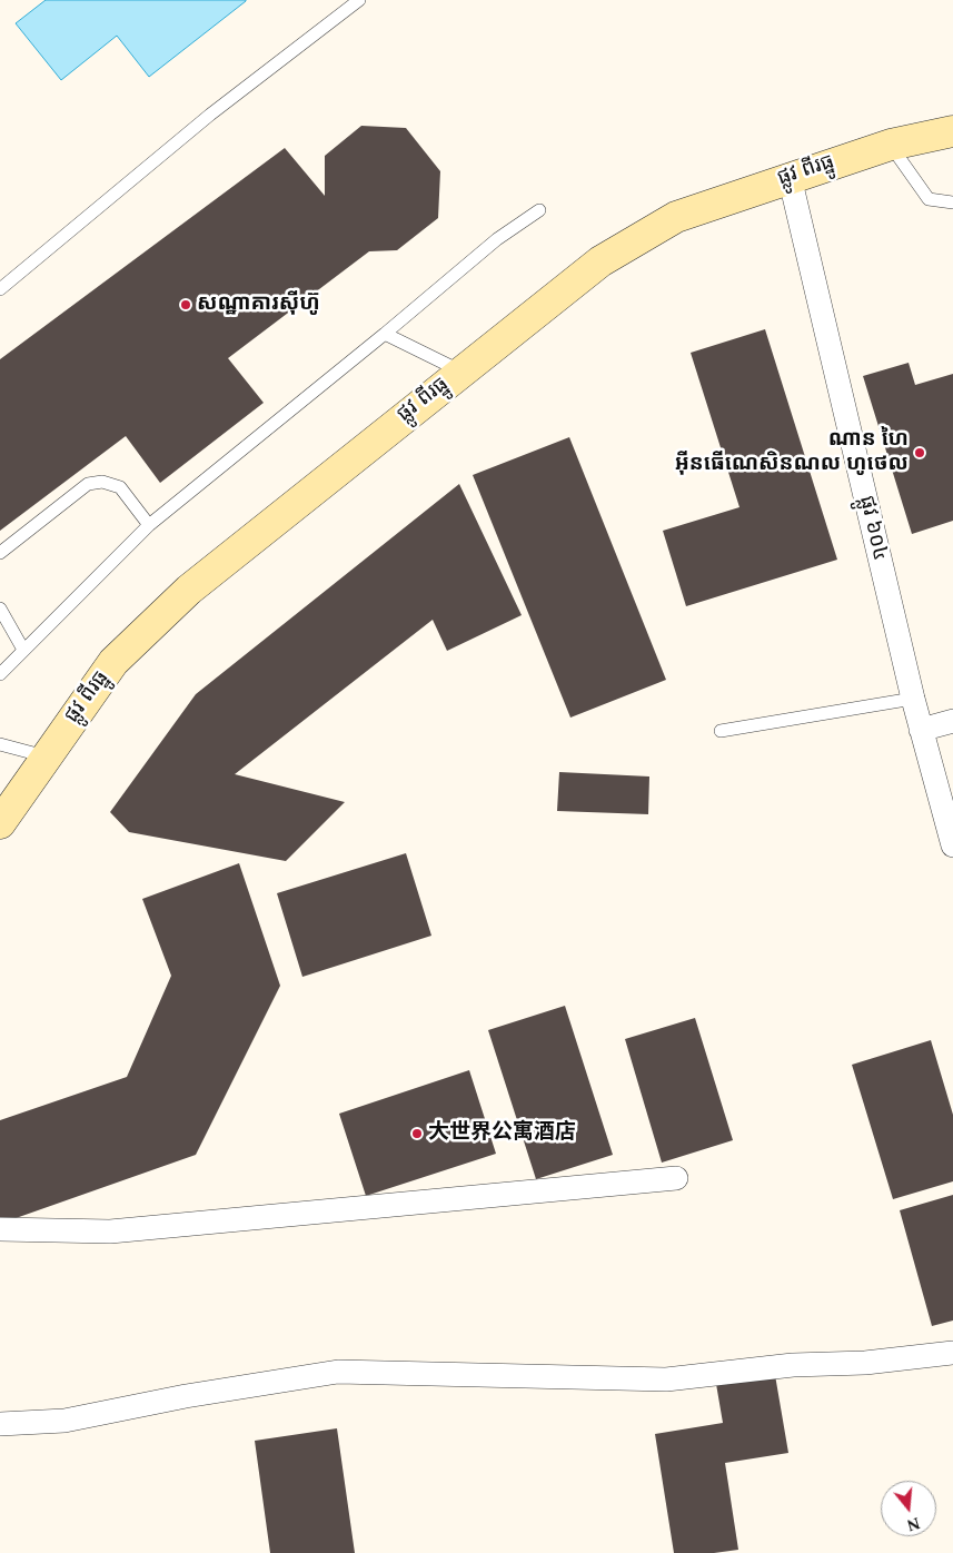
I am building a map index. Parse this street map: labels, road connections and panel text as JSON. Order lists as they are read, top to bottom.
{
  "streets": {
    "main road": ["ផ្លូវ ពីរធ្នូ"],
    "street": ["ផ្លូវ ៦០៤"]
  },
  "crossings": [
    ["ផ្លូវ ពីរធ្នូ", "ផ្លូវ ៦០៤"]
  ],
  "places": ["សណ្ឋាគារស៊ីហ៊ូ", "ណាន ហៃ អ៊ីនធើណេសិនណល ហូថេល", "大世界公寓酒店"],
  "north": "bottom"
}
